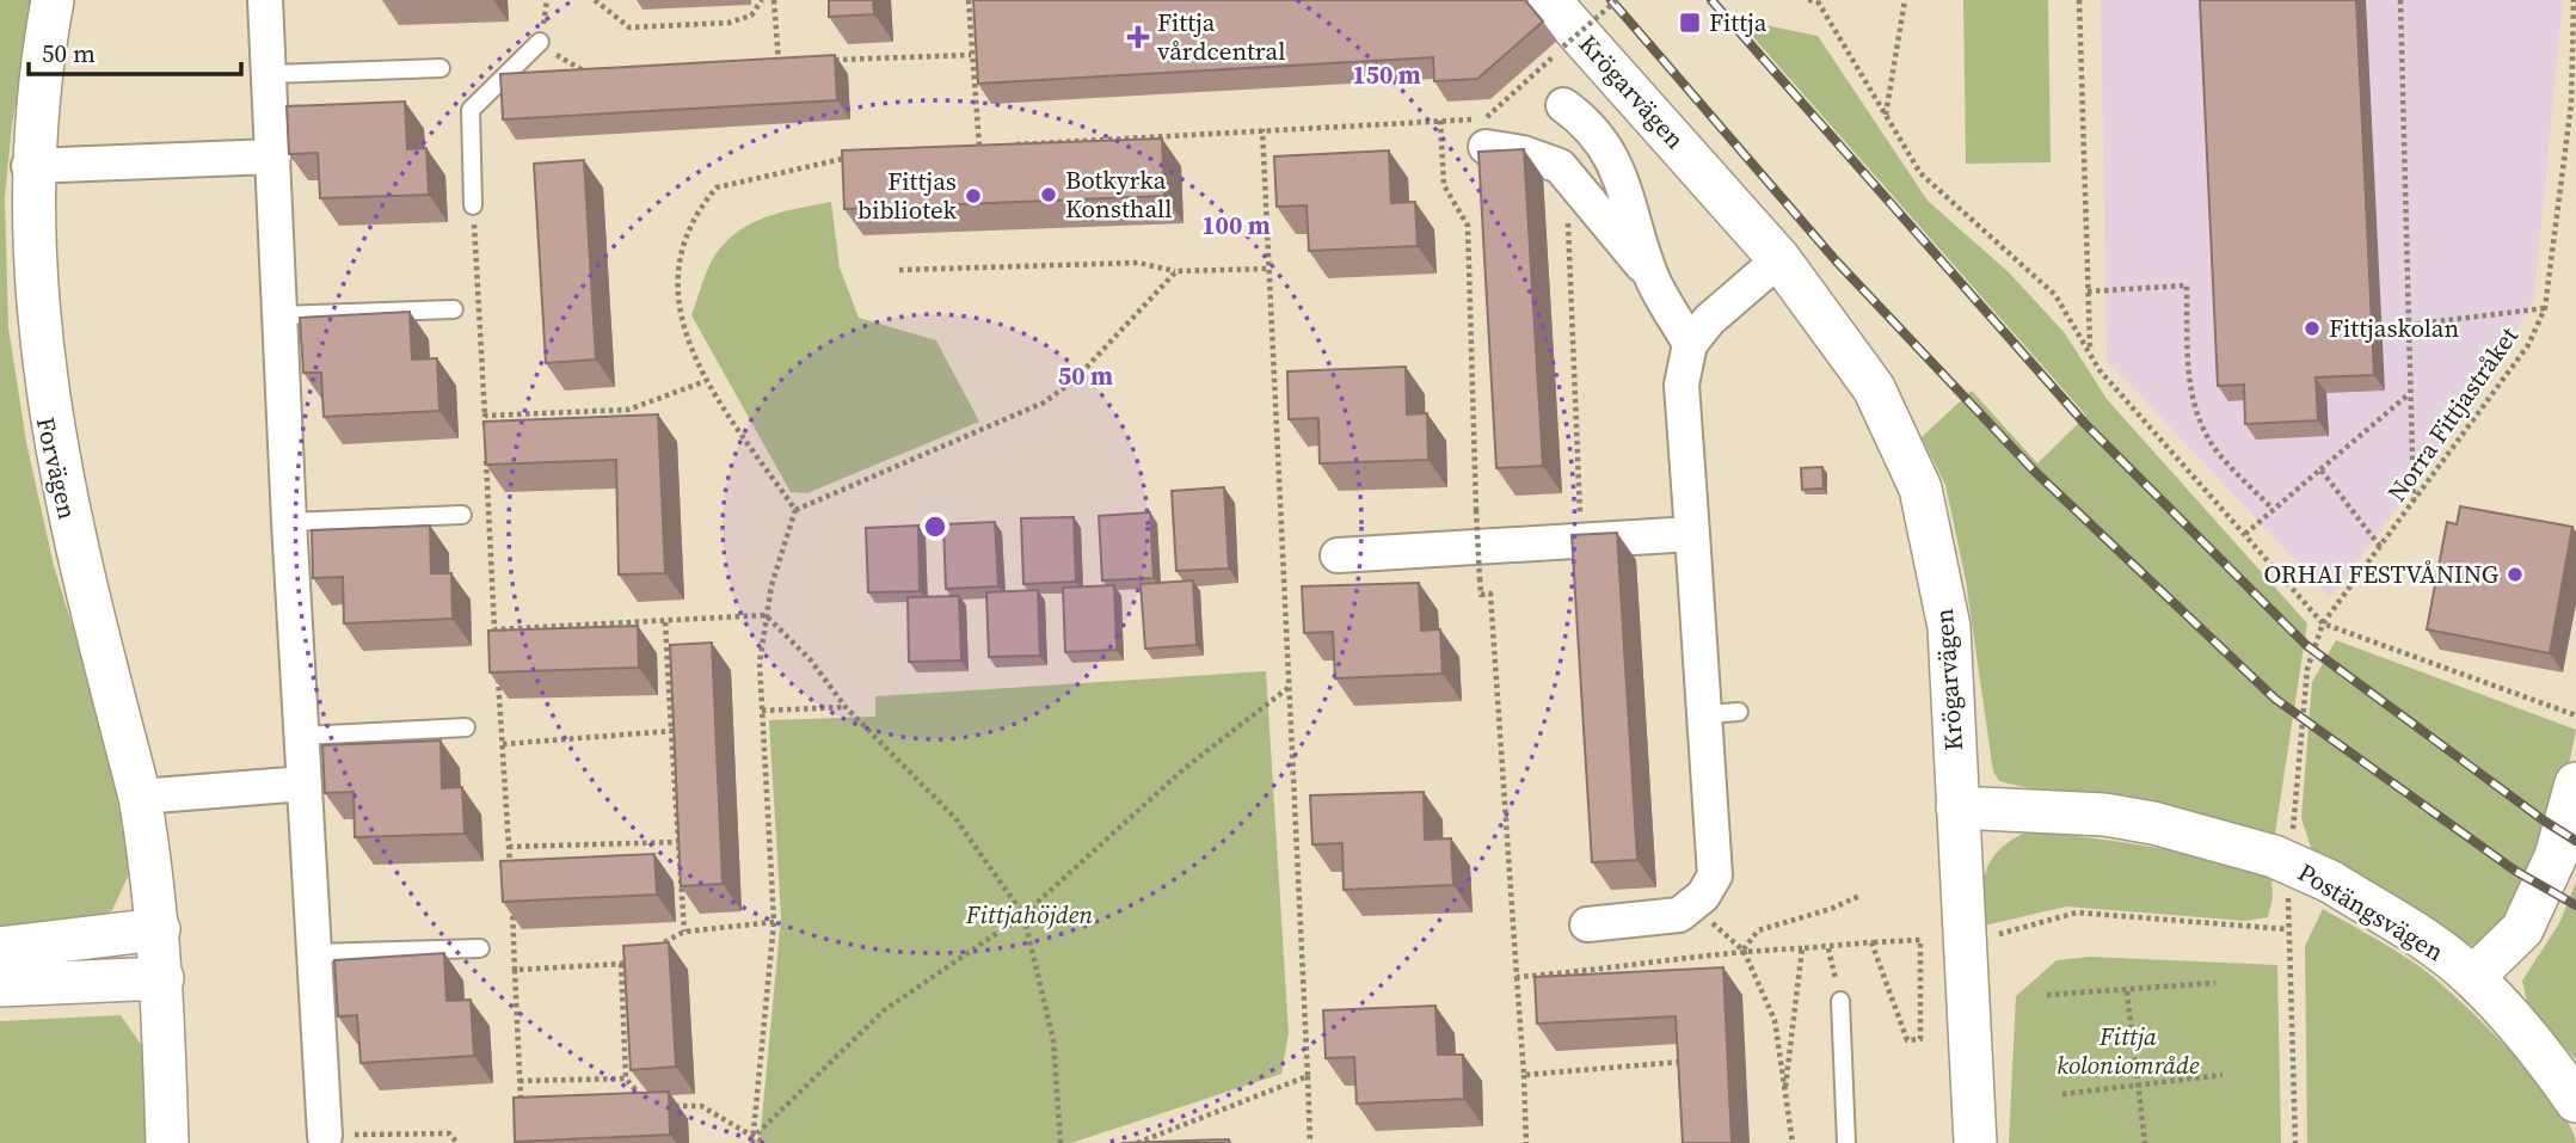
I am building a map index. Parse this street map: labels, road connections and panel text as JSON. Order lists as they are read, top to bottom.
{
  "streets": {
    "street": ["Krögarvägen", "Forvägen", "Postängsvägen"],
    "path": ["Norra Fittjastråket"]
  },
  "crossings": [
    ["Krögarvägen", "Postängsvägen"],
    ["Norra Fittjastråket", "Postängsvägen"]
  ],
  "parks": ["Fittjahöjden", "Fittja koloniområde"],
  "places": {
    "transit": ["Fittja"],
    "health": ["Fittja vårdcentral"],
    "other": [
      "Botkyrka Konsthall",
      "Fittjas bibliotek",
      "Fittjaskolan",
      "ORHAI FESTVÅNING"
    ]
  },
  "scale_bar": "50 m",
  "rings": ["150 m", "100 m", "50 m"]
}
